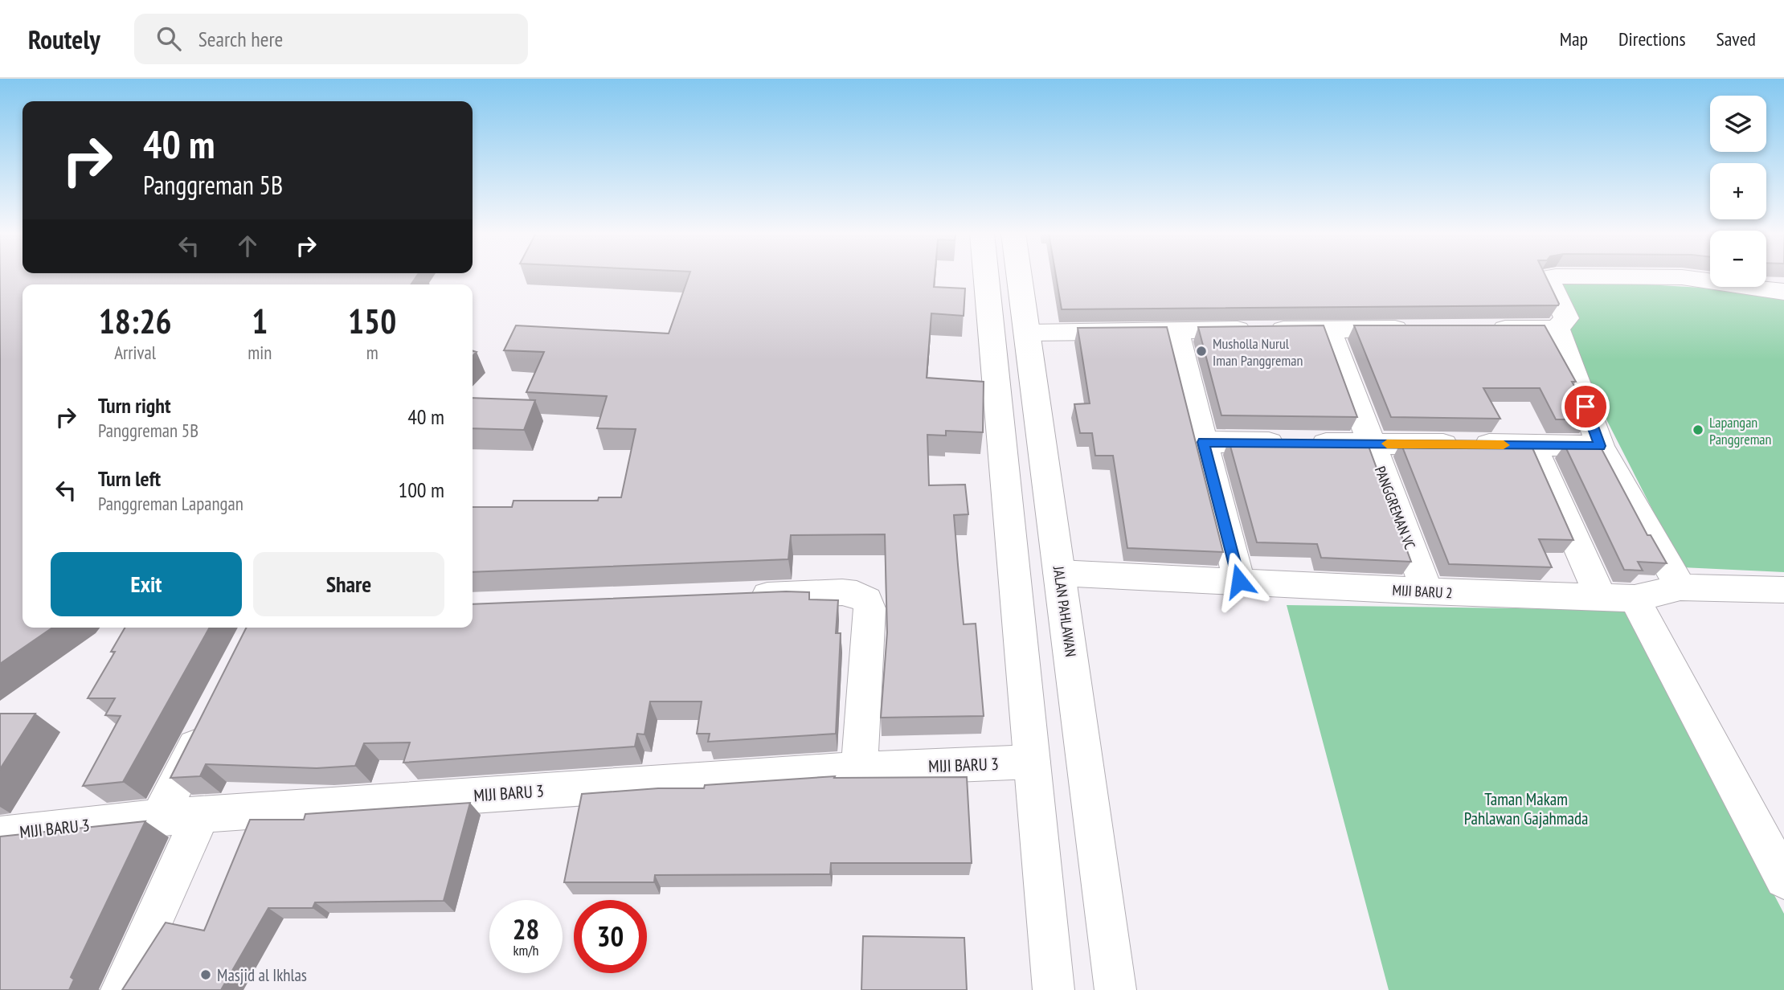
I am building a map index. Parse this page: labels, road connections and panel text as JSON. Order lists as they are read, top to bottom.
{
  "streets": {
    "street": [
      "PANGGREMAN VC",
      "MIJI BARU 2",
      "JALAN PAHLAWAN",
      "MIJI BARU 3"
    ]
  },
  "crossings": [
    ["PANGGREMAN VC", "MIJI BARU 2"],
    ["MIJI BARU 2", "JALAN PAHLAWAN"]
  ],
  "parks": ["Taman Makam Pahlawan Gajahmada"],
  "places": ["Musholla Nurul Iman Panggreman", "Lapangan Panggreman", "Masjid al Ikhlas"],
  "page": {
    "header": "Routely",
    "search": "Search here",
    "nav": ["Map", "Directions", "Saved"],
    "map_buttons": ["+", "−"],
    "turn": ["40 m", "Panggreman 5B"],
    "eta": [
      "18:26",
      "Arrival",
      "1",
      "min",
      "150",
      "m"
    ],
    "list": [
      {
        "name": "Turn right",
        "note": "Panggreman 5B",
        "value": "40 m"
      },
      {
        "name": "Turn left",
        "note": "Panggreman Lapangan",
        "value": "100 m"
      }
    ],
    "buttons": ["Exit", "Share"],
    "speed": "28 km/h",
    "limit": "30"
  }
}
